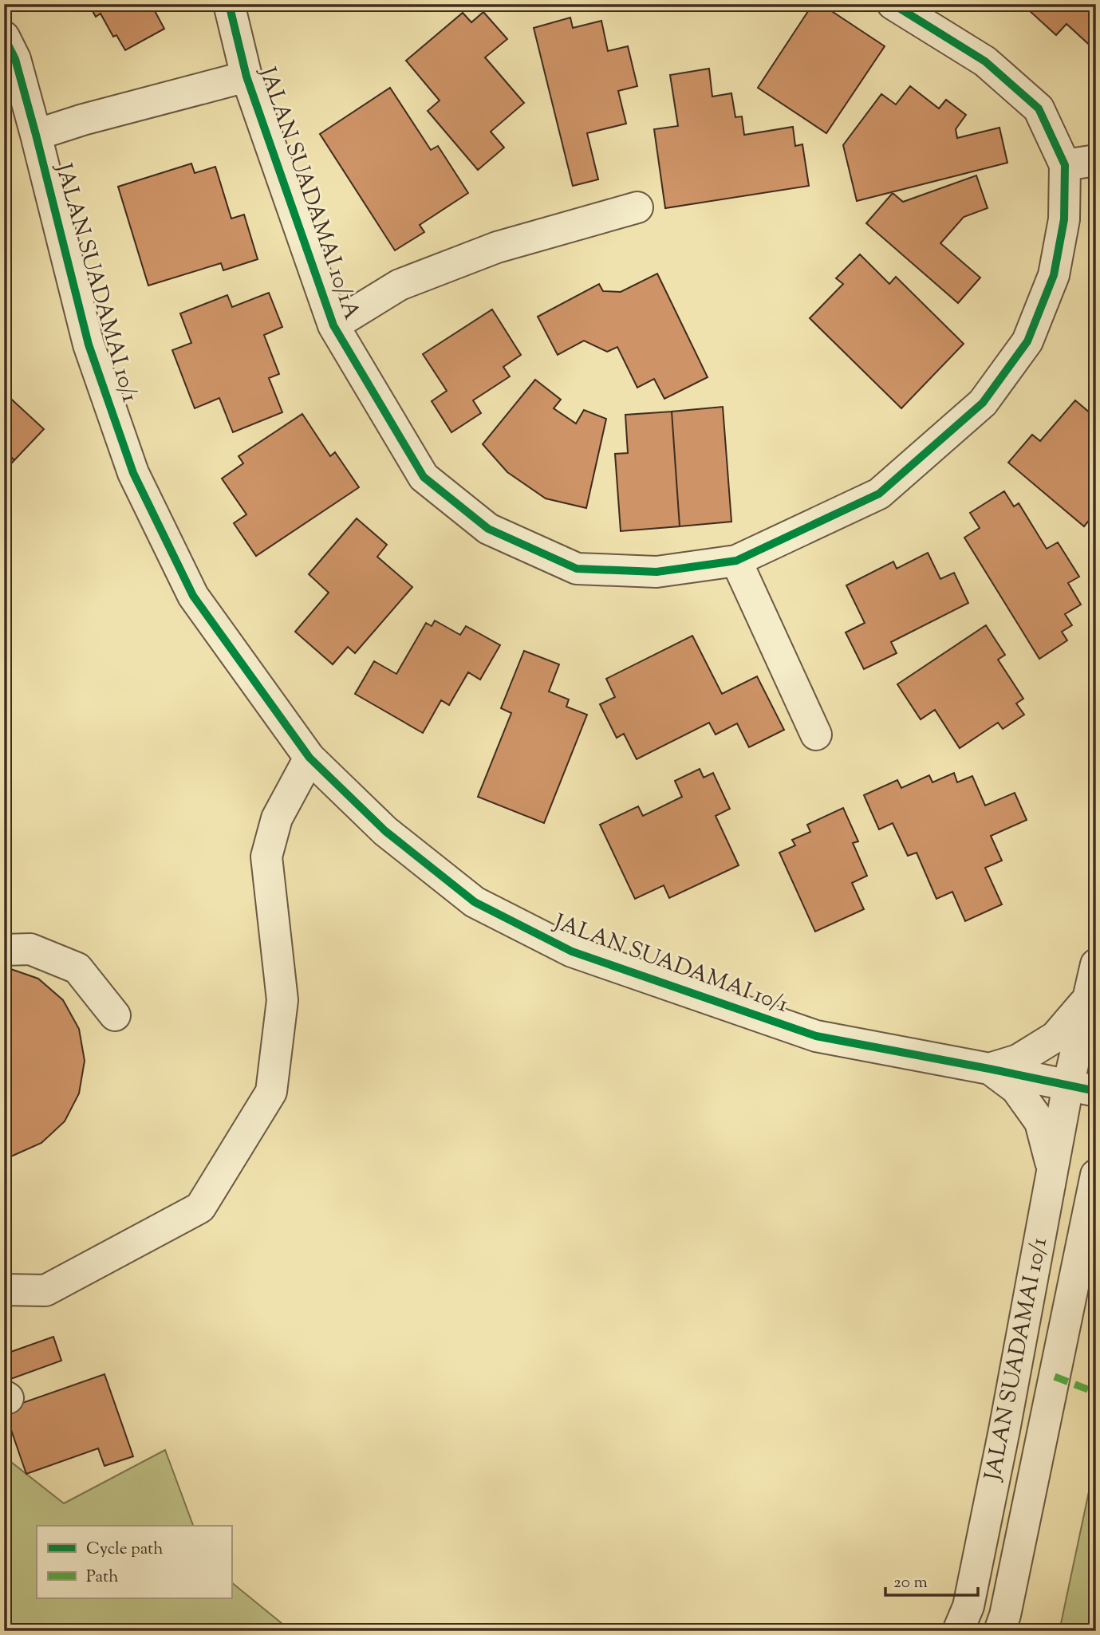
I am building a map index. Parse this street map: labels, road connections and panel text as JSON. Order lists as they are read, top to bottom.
{
  "streets": {
    "street": ["JALAN SUADAMAI 10/1A", "JALAN SUADAMAI 10/1"]
  },
  "legend": ["Cycle path", "Path"],
  "scale_bar": "20 m"
}
